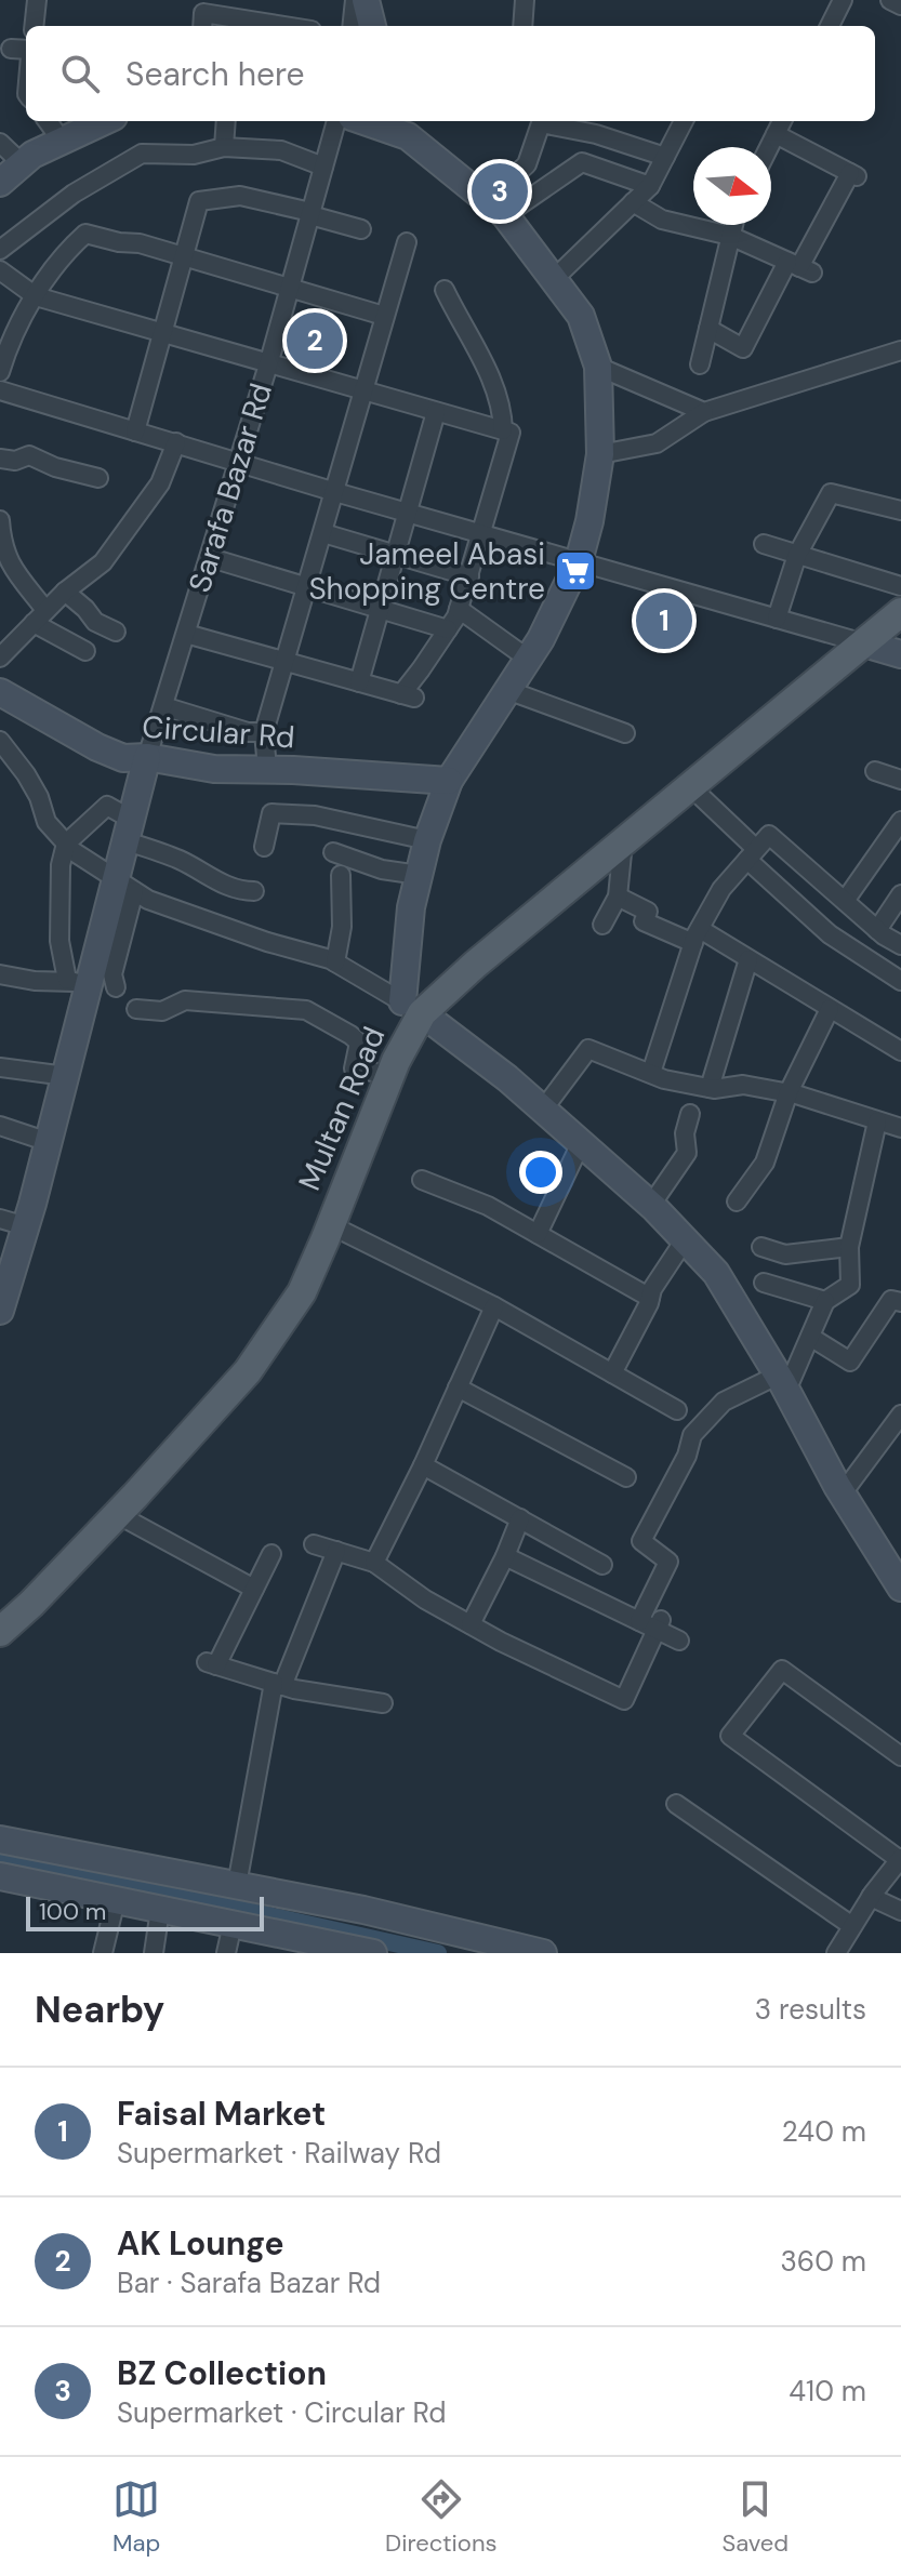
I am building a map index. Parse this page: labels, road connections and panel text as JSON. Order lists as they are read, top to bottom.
{
  "streets": {
    "main road": ["Multan Road"],
    "street": ["Sarafa Bazar Rd", "Circular Rd"]
  },
  "crossings": [
    ["Sarafa Bazar Rd", "Circular Rd"]
  ],
  "places": {
    "supermarket": ["Jameel Abasi Shopping Centre"]
  },
  "scale_bar": "100 m",
  "north": "right",
  "page": {
    "search": "Search here",
    "pins": ["3", "2", "1"],
    "scale": "100 m",
    "heading": ["Nearby", "3 results"],
    "list": [
      {
        "mark": "1",
        "name": "Faisal Market",
        "note": "Supermarket · Railway Rd",
        "value": "240 m"
      },
      {
        "mark": "2",
        "name": "AK Lounge",
        "note": "Bar · Sarafa Bazar Rd",
        "value": "360 m"
      },
      {
        "mark": "3",
        "name": "BZ Collection",
        "note": "Supermarket · Circular Rd",
        "value": "410 m"
      }
    ],
    "nav": ["Map", "Directions", "Saved"]
  }
}
